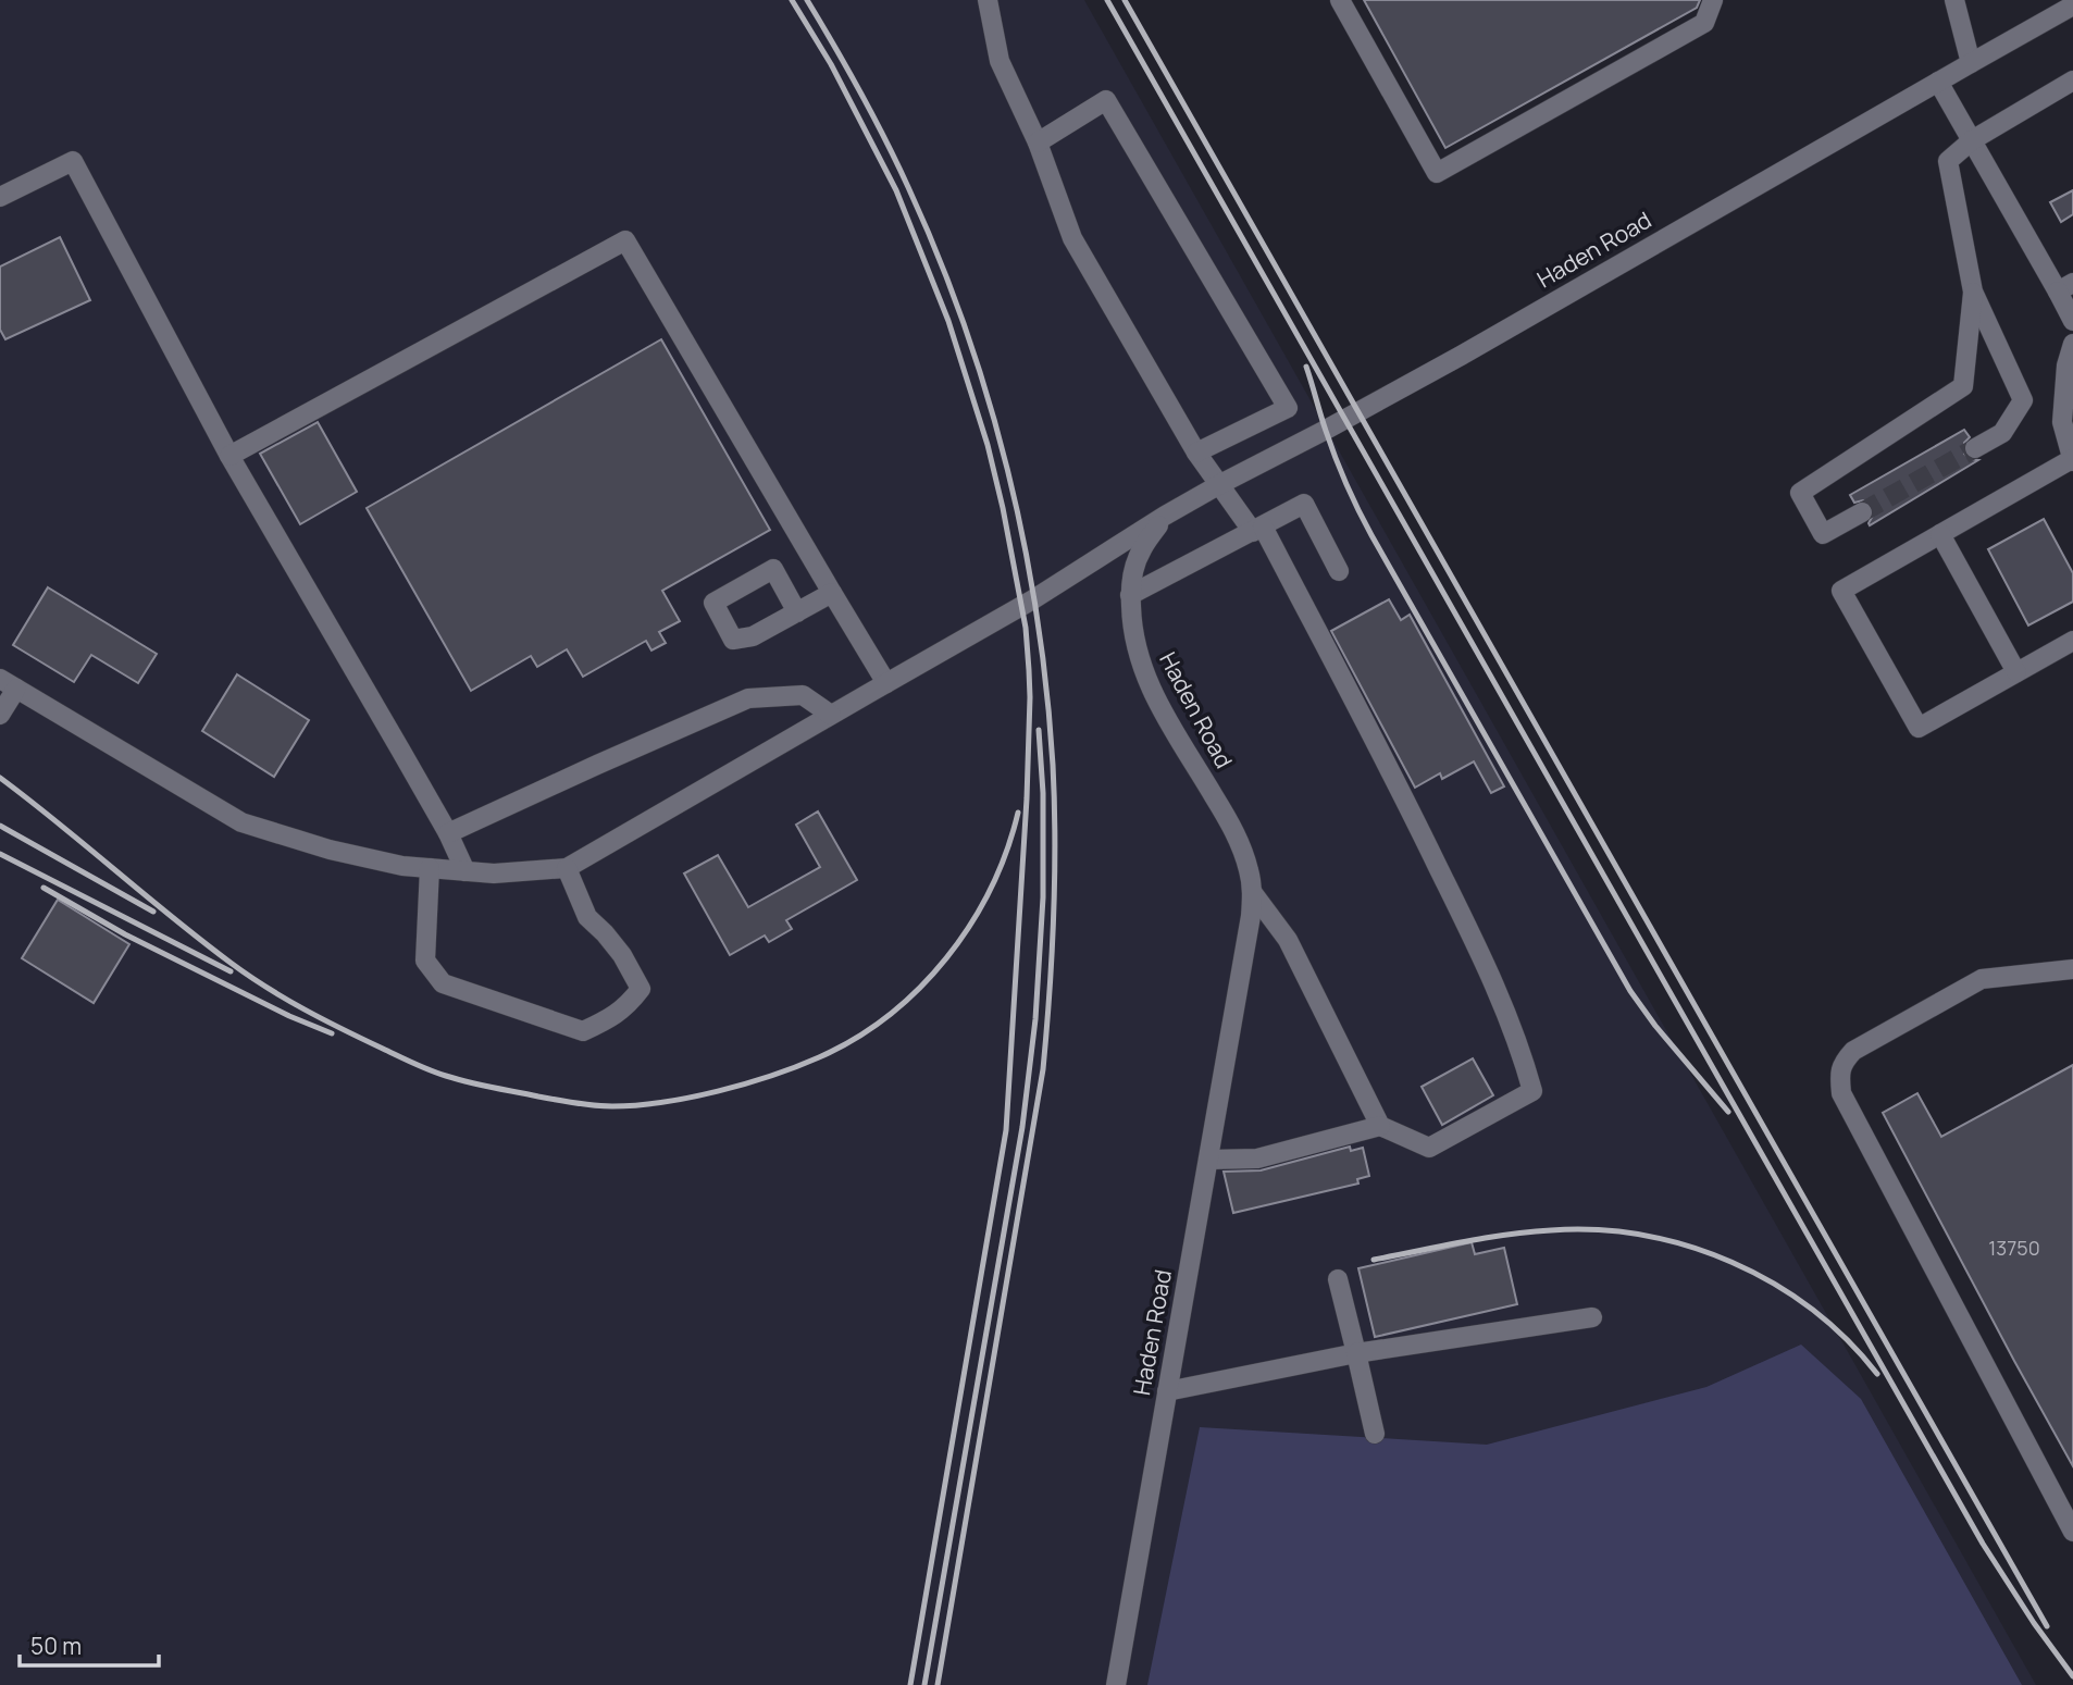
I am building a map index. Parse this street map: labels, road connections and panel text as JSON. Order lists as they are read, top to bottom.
{
  "streets": {
    "street": ["Haden Road"]
  },
  "house_numbers": ["13750"],
  "scale_bar": "50 m"
}
